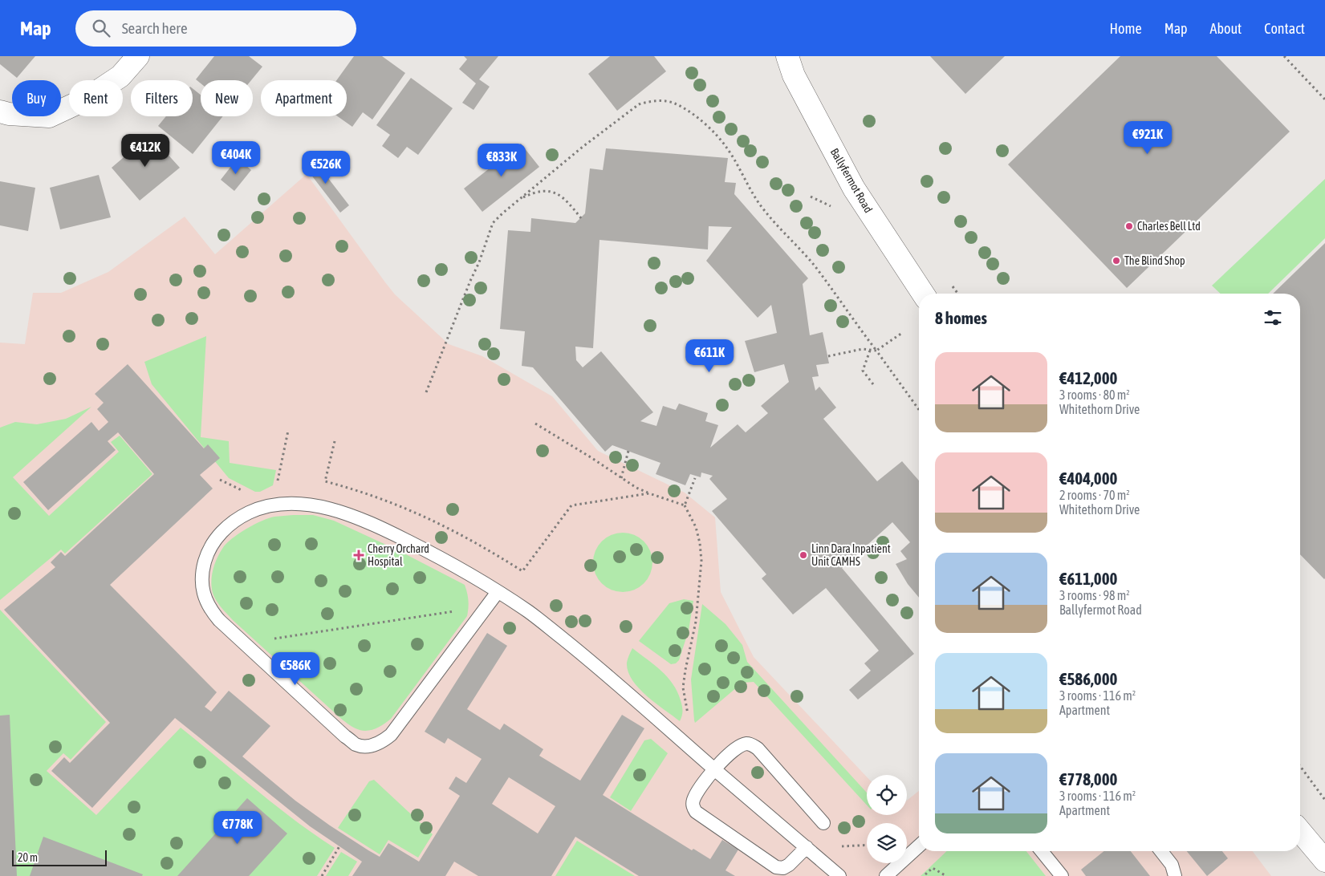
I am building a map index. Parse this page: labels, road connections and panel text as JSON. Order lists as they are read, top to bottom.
{
  "streets": {
    "main road": ["Ballyfermot Road"]
  },
  "places": {
    "other": ["Charles Bell Ltd", "The Blind Shop", "Linn Dara Inpatient Unit CAMHS"],
    "health": ["Cherry Orchard Hospital"]
  },
  "scale_bar": "20 m",
  "page": {
    "header": "Map",
    "search": "Search here",
    "nav": [
      "Home",
      "Map",
      "About",
      "Contact"
    ],
    "chip": [
      "Buy",
      "Rent",
      "Filters",
      "New",
      "Apartment"
    ],
    "price": [
      "€921K",
      "€412K",
      "€404K",
      "€833K",
      "€526K",
      "€611K",
      "€586K",
      "€778K"
    ],
    "heading": "8 homes",
    "list": [
      {
        "name": "€412,000",
        "note": "3 rooms · 80 m² · Whitethorn Drive"
      },
      {
        "name": "€404,000",
        "note": "2 rooms · 70 m² · Whitethorn Drive"
      },
      {
        "name": "€611,000",
        "note": "3 rooms · 98 m² · Ballyfermot Road"
      },
      {
        "name": "€586,000",
        "note": "3 rooms · 116 m² · Apartment"
      },
      {
        "name": "€778,000",
        "note": "3 rooms · 116 m² · Apartment"
      }
    ],
    "scale": "20 m"
  }
}
